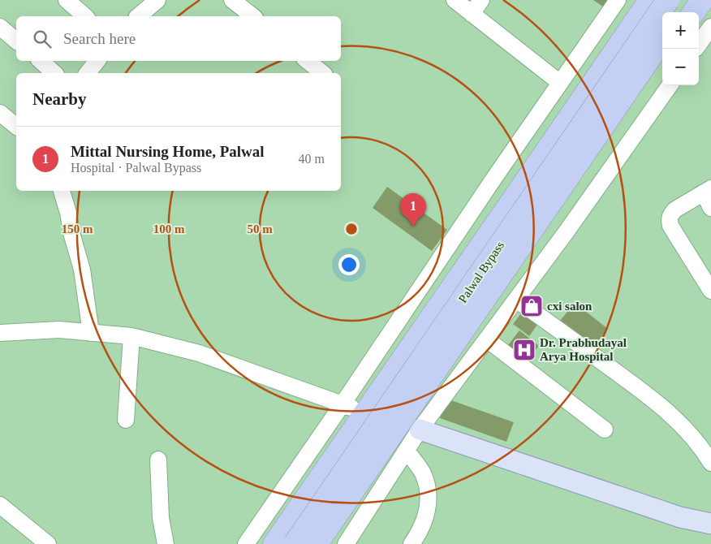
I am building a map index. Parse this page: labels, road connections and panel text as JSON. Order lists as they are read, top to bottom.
{
  "streets": {
    "highway": ["Palwal Bypass"]
  },
  "places": {
    "shop": ["cxi salon"],
    "hospital": ["Dr. Prabhudayal Arya Hospital"]
  },
  "page": {
    "map_buttons": ["+", "−"],
    "search": "Search here",
    "heading": "Nearby",
    "list": [
      {
        "mark": "1",
        "name": "Mittal Nursing Home, Palwal",
        "note": "Hospital · Palwal Bypass",
        "value": "40 m"
      }
    ],
    "pins": "1"
  },
  "rings": ["50 m", "150 m", "100 m"]
}
